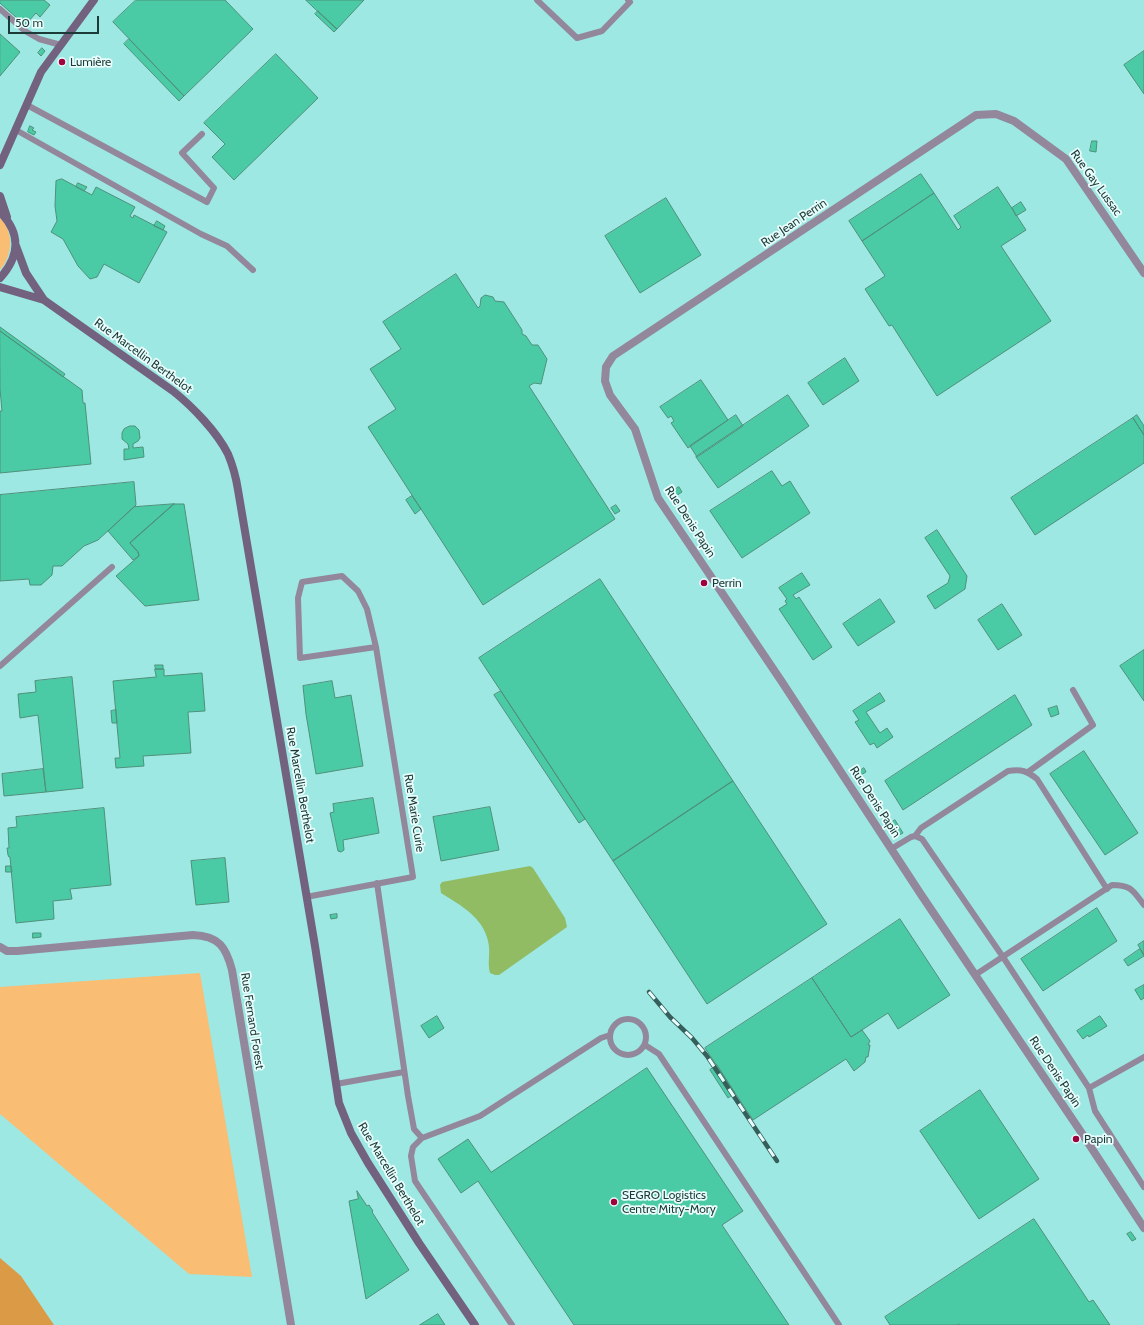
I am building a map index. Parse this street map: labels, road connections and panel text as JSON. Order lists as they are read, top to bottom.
{
  "streets": {
    "street": [
      "Rue Gay Lussac",
      "Rue Jean Perrin",
      "Rue Marcellin Berthelot",
      "Rue Denis Papin",
      "Rue Fernand Forest"
    ],
    "lane": ["Rue Marie Curie"]
  },
  "crossings": [
    ["Rue Gay Lussac", "Rue Jean Perrin"],
    ["Rue Jean Perrin", "Rue Denis Papin"],
    ["Rue Marcellin Berthelot", "Rue Marie Curie"]
  ],
  "places": [
    "Lumière",
    "Perrin",
    "Papin",
    "SEGRO Logistics Centre Mitry-Mory"
  ],
  "scale_bar": "50 m"
}
